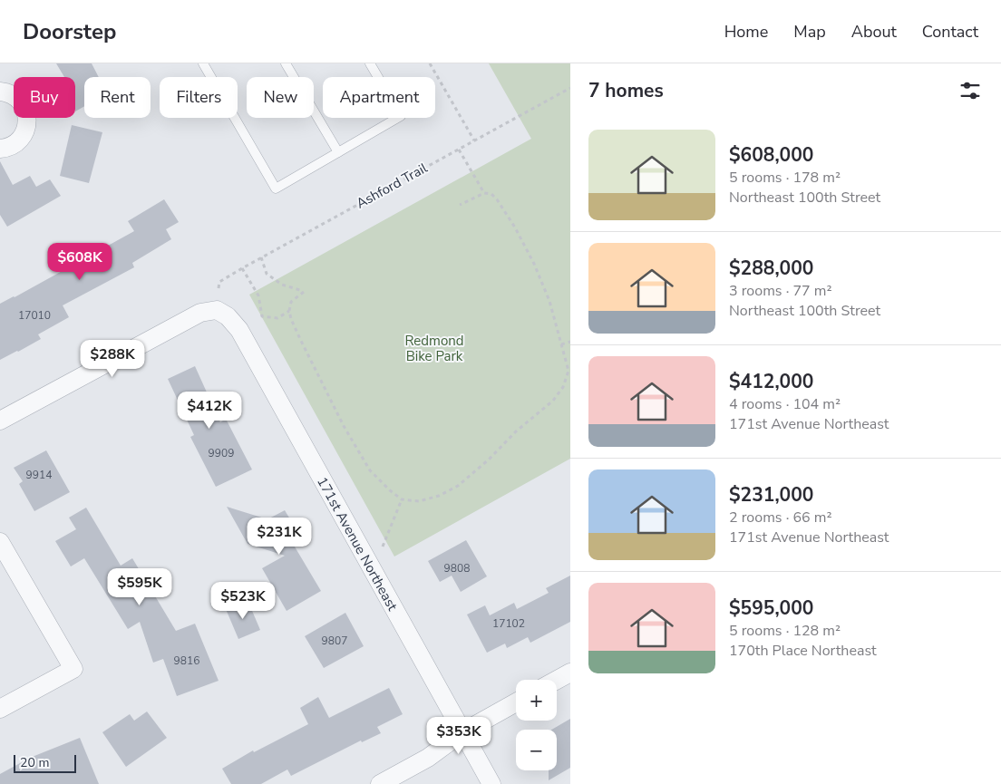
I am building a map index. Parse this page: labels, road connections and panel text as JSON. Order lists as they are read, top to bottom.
{
  "streets": {
    "street": ["171st Avenue Northeast"],
    "path": ["Ashford Trail"]
  },
  "parks": ["Redmond Bike Park"],
  "house_numbers": [
    "17010",
    "9909",
    "9914",
    "9808",
    "17102",
    "9807",
    "9816"
  ],
  "scale_bar": "20 m",
  "page": {
    "header": "Doorstep",
    "nav": [
      "Home",
      "Map",
      "About",
      "Contact"
    ],
    "heading": "7 homes",
    "chip": [
      "Buy",
      "Rent",
      "Filters",
      "New",
      "Apartment"
    ],
    "list": [
      {
        "name": "$608,000",
        "note": "5 rooms · 178 m² · Northeast 100th Street"
      },
      {
        "name": "$288,000",
        "note": "3 rooms · 77 m² · Northeast 100th Street"
      },
      {
        "name": "$412,000",
        "note": "4 rooms · 104 m² · 171st Avenue Northeast"
      },
      {
        "name": "$231,000",
        "note": "2 rooms · 66 m² · 171st Avenue Northeast"
      },
      {
        "name": "$595,000",
        "note": "5 rooms · 128 m² · 170th Place Northeast"
      }
    ],
    "price": [
      "$608K",
      "$288K",
      "$412K",
      "$231K",
      "$595K",
      "$523K",
      "$353K"
    ],
    "map_buttons": ["+", "−"],
    "scale": "20 m"
  }
}
